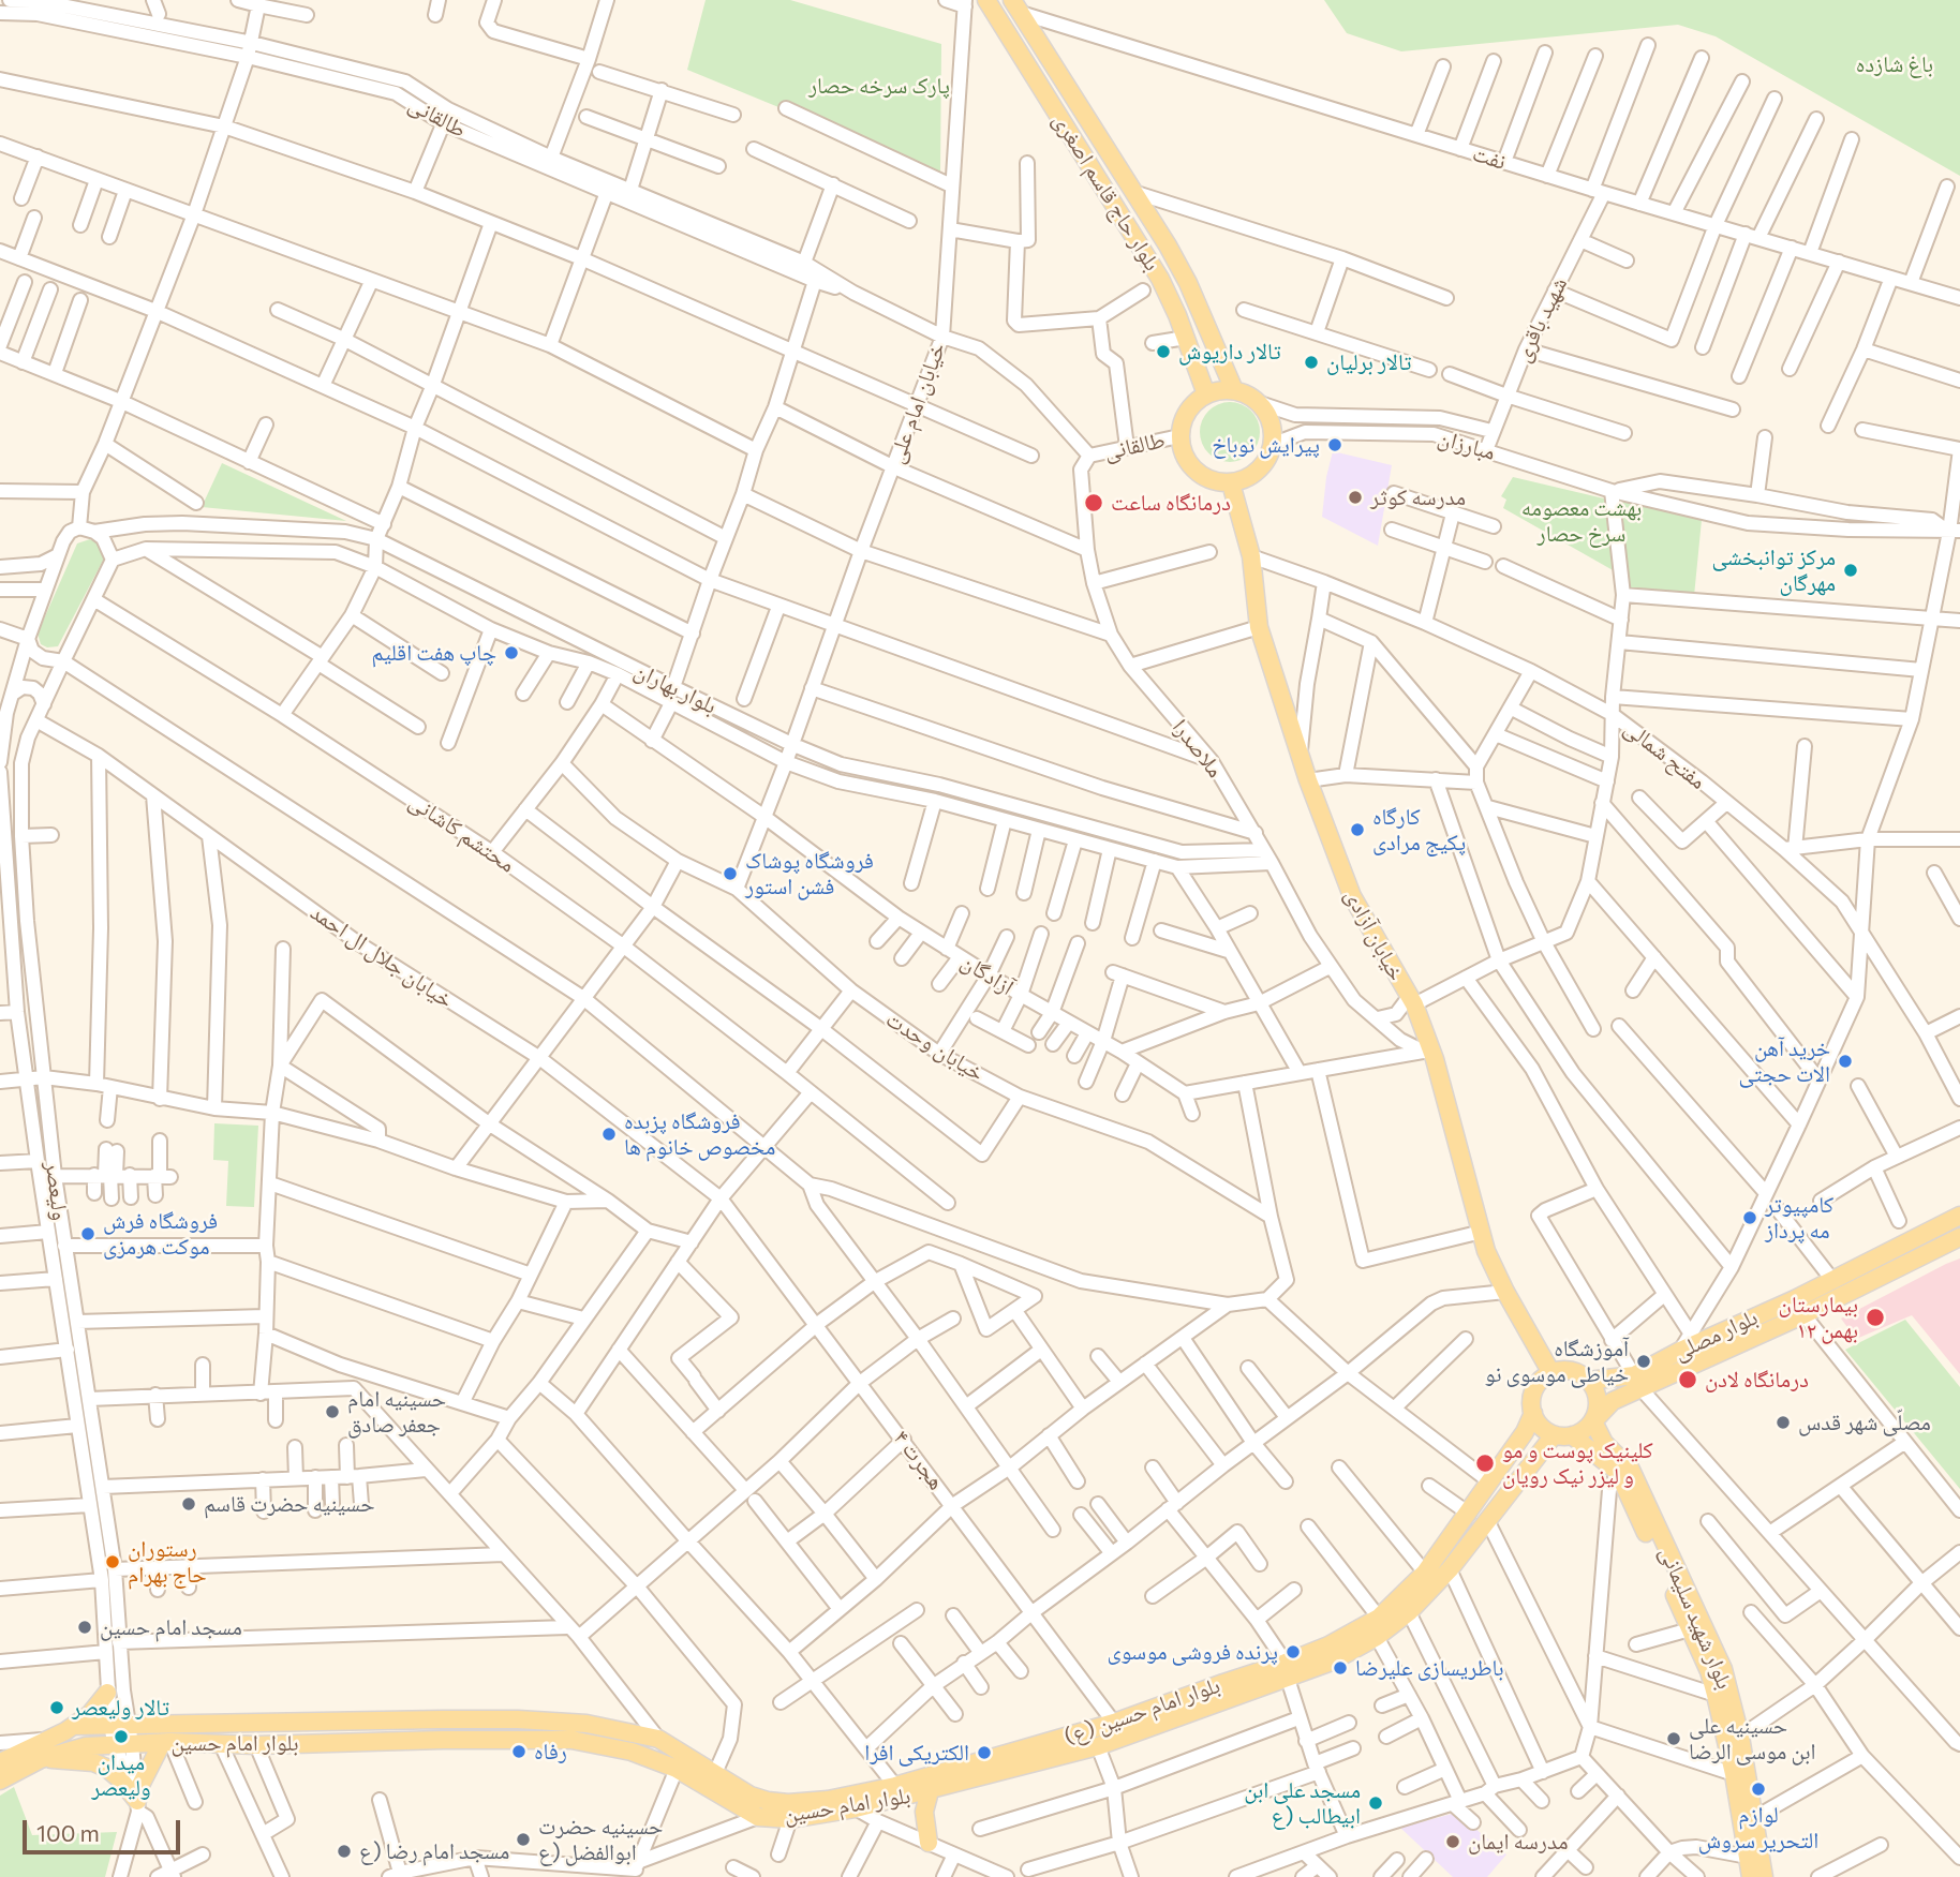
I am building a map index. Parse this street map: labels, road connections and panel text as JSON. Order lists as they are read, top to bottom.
{
  "streets": {
    "main road": [
      "بلوار حاج قاسم اصغری",
      "خیابان آزادی",
      "بلوار مصلی",
      "بلوار شهید سلیمانی",
      "بلوار امام حسین (ع)",
      "بلوار امام حسین"
    ],
    "street": [
      "طالقانی",
      "نفت",
      "شهید باقری",
      "خیابان امام علی",
      "مبارزان",
      "بلوار بهاران",
      "ملاصدرا",
      "مفتح شمالی",
      "محتشم کاشانی",
      "خیابان جلال ال احمد",
      "آزادگان",
      "خیابان وحدت",
      "ولیعصر",
      "هجرت ۴"
    ]
  },
  "crossings": [
    ["طالقانی", "بلوار حاج قاسم اصغری"],
    ["طالقانی", "خیابان امام علی"],
    ["طالقانی", "مبارزان"],
    ["طالقانی", "ملاصدرا"],
    ["طالقانی", "خیابان آزادی"],
    ["نفت", "بلوار حاج قاسم اصغری"],
    ["نفت", "شهید باقری"],
    ["بلوار حاج قاسم اصغری", "مبارزان"],
    ["بلوار حاج قاسم اصغری", "خیابان آزادی"],
    ["شهید باقری", "مبارزان"],
    ["خیابان امام علی", "بلوار بهاران"],
    ["خیابان امام علی", "آزادگان"],
    ["خیابان امام علی", "خیابان وحدت"],
    ["مبارزان", "خیابان آزادی"],
    ["بلوار بهاران", "ملاصدرا"],
    ["بلوار بهاران", "ولیعصر"],
    ["ملاصدرا", "خیابان آزادی"],
    ["مفتح شمالی", "خیابان آزادی"],
    ["محتشم کاشانی", "ولیعصر"],
    ["خیابان آزادی", "بلوار مصلی"],
    ["خیابان آزادی", "بلوار شهید سلیمانی"],
    ["خیابان آزادی", "بلوار امام حسین (ع)"],
    ["خیابان آزادی", "بلوار امام حسین"],
    ["خیابان جلال ال احمد", "ولیعصر"],
    ["خیابان جلال ال احمد", "هجرت ۴"],
    ["ولیعصر", "بلوار امام حسین"],
    ["بلوار مصلی", "بلوار شهید سلیمانی"],
    ["بلوار مصلی", "بلوار امام حسین (ع)"],
    ["بلوار مصلی", "بلوار امام حسین"],
    ["هجرت ۴", "بلوار امام حسین (ع)"],
    ["بلوار شهید سلیمانی", "بلوار امام حسین (ع)"],
    ["بلوار شهید سلیمانی", "بلوار امام حسین"],
    ["بلوار امام حسین (ع)", "بلوار امام حسین"]
  ],
  "parks": ["باغ شازده", "پارک سرخه حصار", "بهشت معصومه سرخ حصار"],
  "places": [
    "تالار داریوش",
    "تالار برلیان",
    "پیرایش نوباخ",
    "مدرسه کوثر",
    "درمانگاه ساعت",
    "مرکز توانبخشی مهرگان",
    "چاپ هفت اقلیم",
    "کارگاه پکیج مرادی",
    "فروشگاه پوشاک فشن استور",
    "خرید آهن الات حجتی",
    "فروشگاه پزبده مخصوص خانوم ها",
    "کامپیوتر مه پرداز",
    "فروشگاه فرش موکت هرمزی",
    "بیمارستان ۱۲ بهمن",
    "آموزشگاه خیاطی موسوی نو",
    "درمانگاه لادن",
    "حسینیه امام جعفر صادق",
    "مصلّی شهر قدس",
    "کلینیک پوست و مو و لیزر نیک رویان",
    "حسینیه حضرت قاسم",
    "رستوران حاج بهرام",
    "مسجد امام حسین",
    "پرنده فروشی موسوی",
    "باطریسازی علیرضا",
    "تالار ولیعصر",
    "میدان ولیعصر",
    "حسینیه علی ابن موسی الرضا",
    "رفاه",
    "الکتریکی افرا",
    "لوازم التحریر سروش",
    "مسجد علی ابن ابیطالب (ع",
    "حسینیه حضرت ابوالفضل (ع",
    "مدرسه ایمان",
    "مسجد امام رضا (ع"
  ],
  "scale_bar": "100 m"
}
